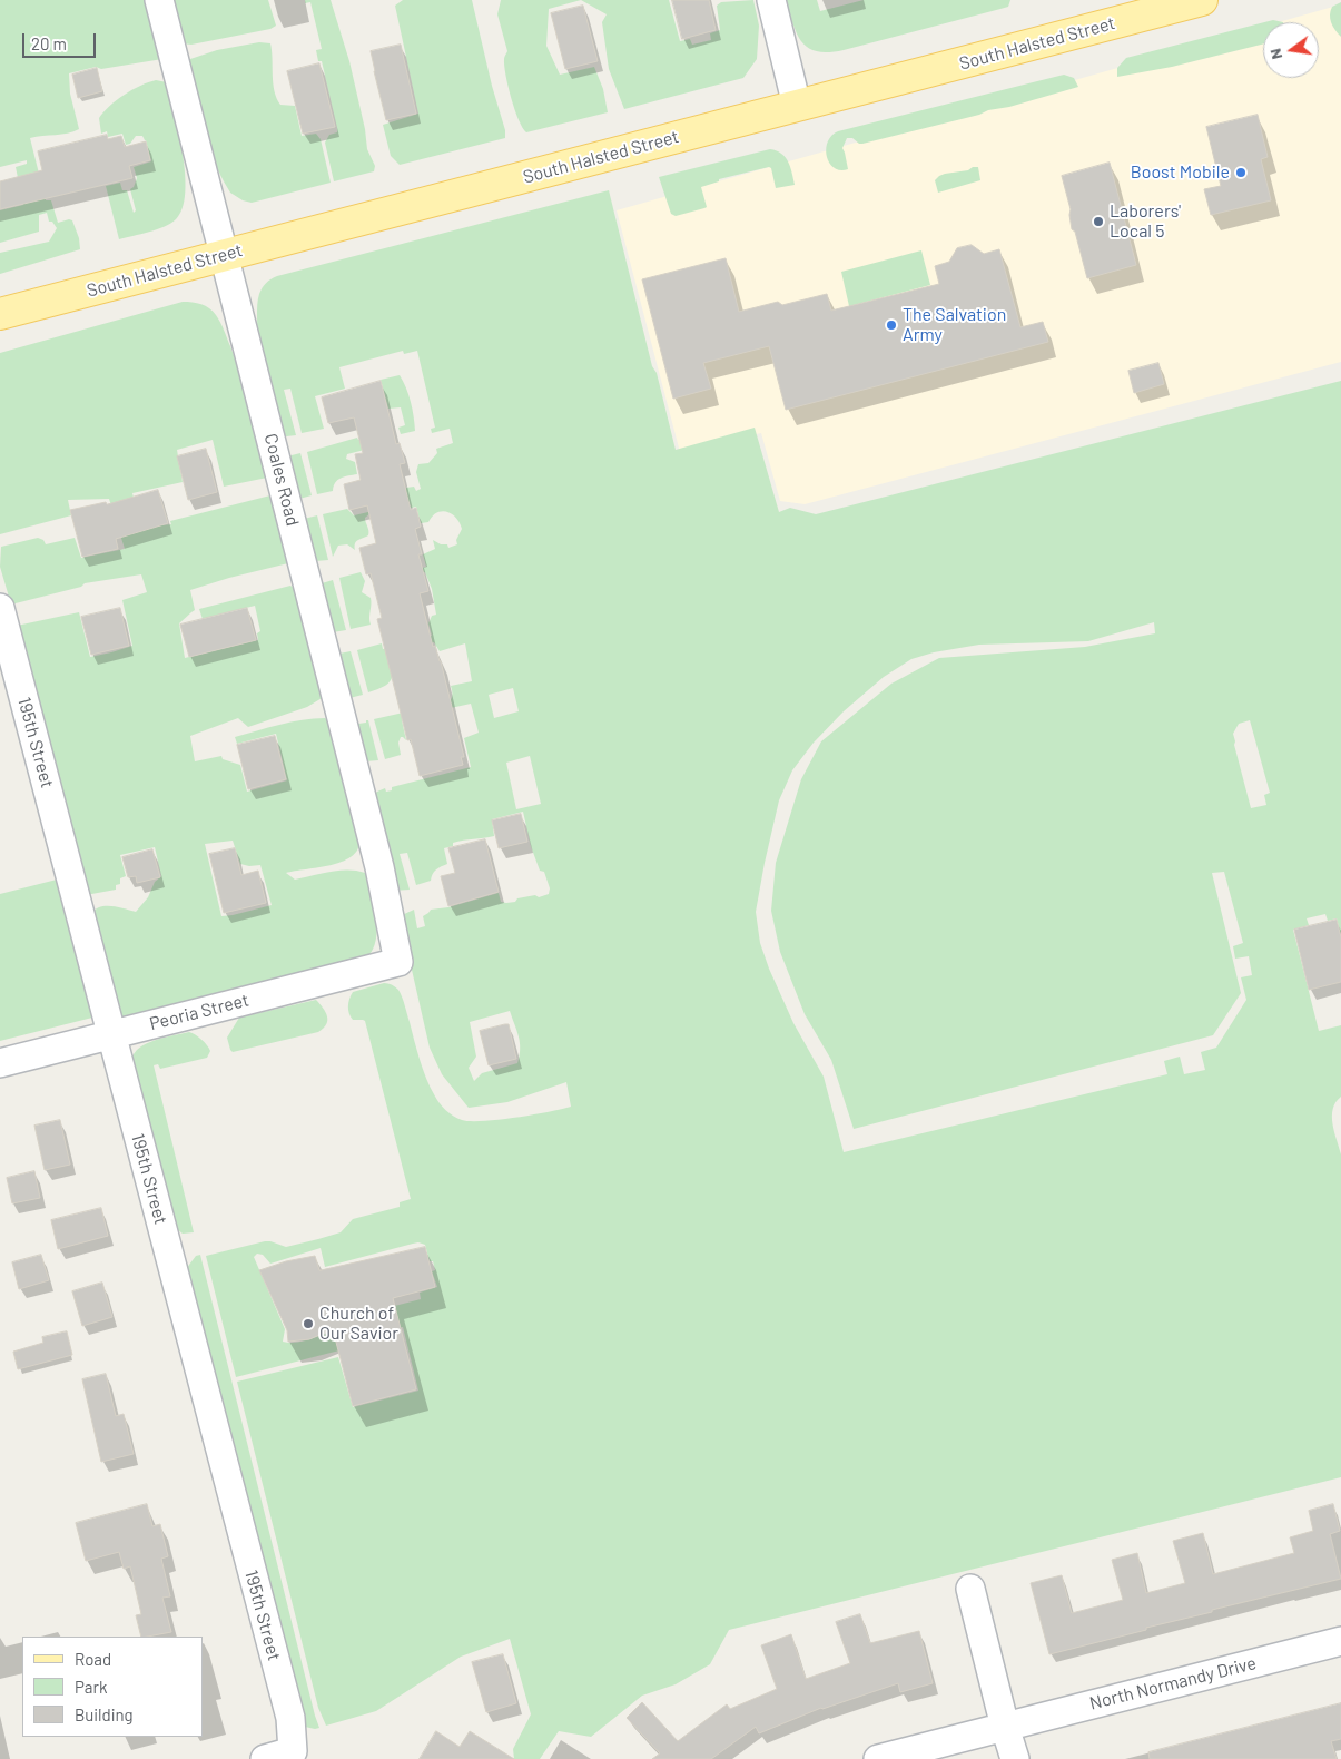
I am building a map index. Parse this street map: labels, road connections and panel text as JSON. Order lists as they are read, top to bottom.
{
  "streets": {
    "main road": ["South Halsted Street"],
    "street": [
      "Coales Road",
      "195th Street",
      "Peoria Street",
      "North Normandy Drive"
    ]
  },
  "crossings": [
    ["South Halsted Street", "Coales Road"],
    ["Coales Road", "Peoria Street"],
    ["195th Street", "Peoria Street"]
  ],
  "places": [
    "Boost Mobile",
    "Laborers' Local 5",
    "The Salvation Army",
    "Church of Our Savior"
  ],
  "legend": ["Road", "Park", "Building"],
  "scale_bar": "20 m",
  "north": "left"
}
